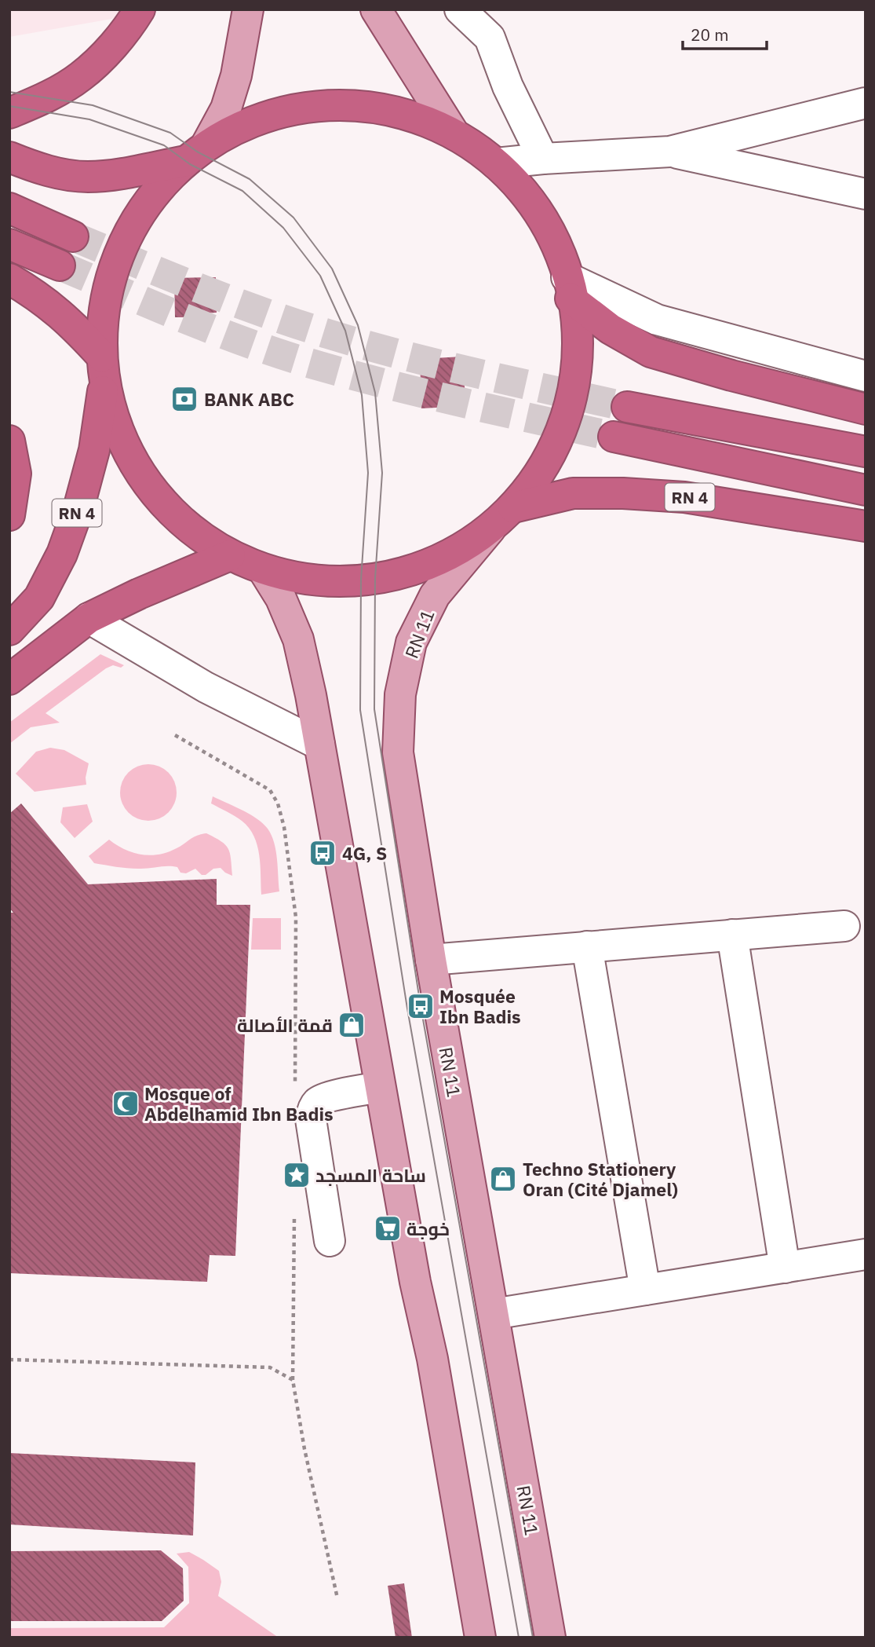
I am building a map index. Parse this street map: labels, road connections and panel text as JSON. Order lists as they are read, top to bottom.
{
  "streets": {
    "highway": ["RN 4"],
    "main road": ["RN 11"]
  },
  "places": {
    "bank": ["BANK ABC"],
    "bus stop": ["4G, S", "Mosquée Ibn Badis"],
    "shop": ["قمة الأصالة", "Techno Stationery Oran (Cité Djamel)"],
    "mosque": ["Mosque of Abdelhamid Ibn Badis"],
    "place": ["ساحة المسجد"],
    "supermarket": ["خوجة"]
  },
  "scale_bar": "20 m"
}
